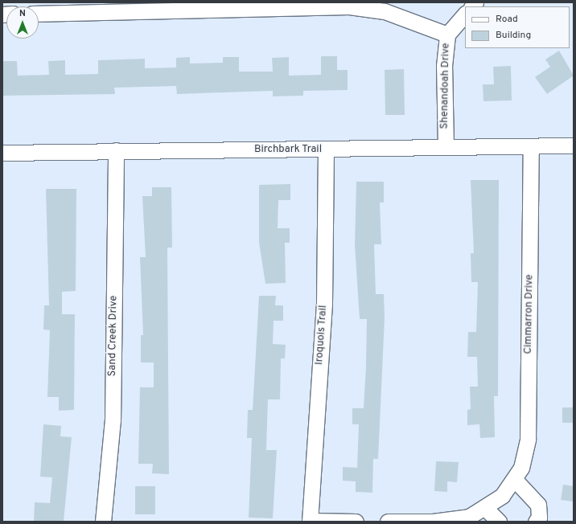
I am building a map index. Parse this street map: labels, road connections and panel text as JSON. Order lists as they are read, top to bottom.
{
  "streets": {
    "street": [
      "Shenandoah Drive",
      "Birchbark Trail",
      "Cimmarron Drive",
      "Iroquois Trail",
      "Sand Creek Drive"
    ]
  },
  "crossings": [
    ["Shenandoah Drive", "Birchbark Trail"],
    ["Birchbark Trail", "Cimmarron Drive"],
    ["Birchbark Trail", "Iroquois Trail"],
    ["Birchbark Trail", "Sand Creek Drive"]
  ],
  "legend": ["Road", "Building"],
  "north": "top"
}
